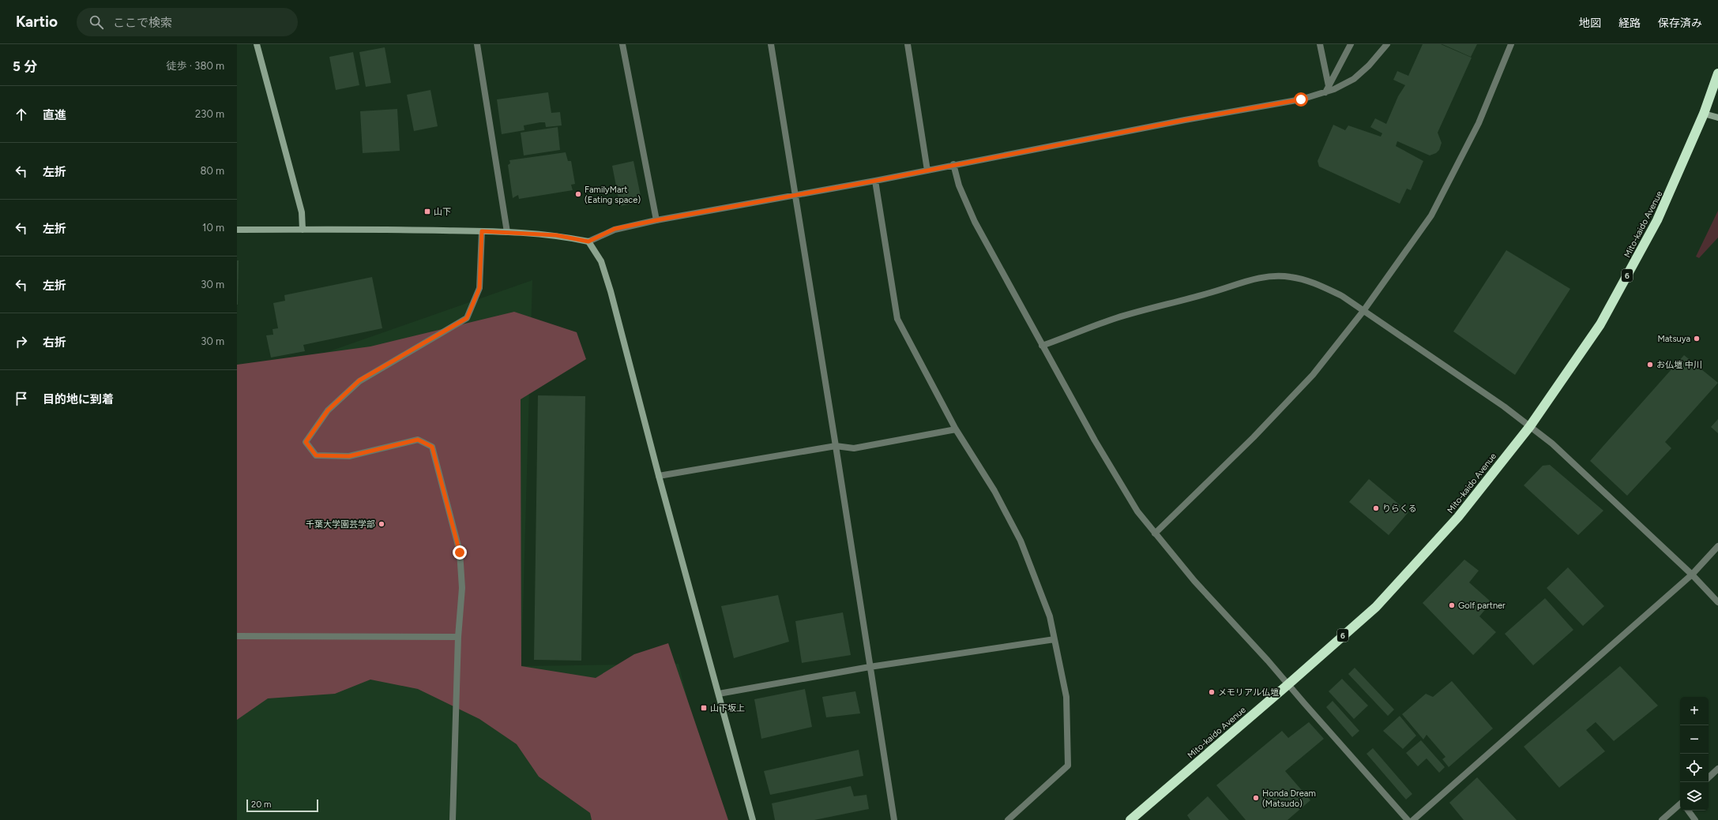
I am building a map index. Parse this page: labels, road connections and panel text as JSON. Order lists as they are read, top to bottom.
{
  "streets": {
    "highway": ["Mito-kaido Avenue", "6"]
  },
  "places": {
    "other": [
      "FamilyMart (Eating space)",
      "Matsuya",
      "お仏壇 中川",
      "りらくる",
      "千葉大学園芸学部",
      "Golf partner",
      "メモリアル仏壇",
      "Honda Dream (Matsudo)"
    ],
    "transit": ["山下", "山下坂上"]
  },
  "scale_bar": "20 m",
  "page": {
    "header": "Kartio",
    "search": "ここで検索",
    "nav": ["地図", "経路", "保存済み"],
    "heading": ["5 分", "徒歩 · 380 m"],
    "list": [
      ["直進", "230 m"],
      ["左折", "80 m"],
      ["左折", "10 m"],
      ["左折", "30 m"],
      ["右折", "30 m"],
      "目的地に到着"
    ],
    "map_buttons": ["+", "−"],
    "scale": "20 m"
  }
}
